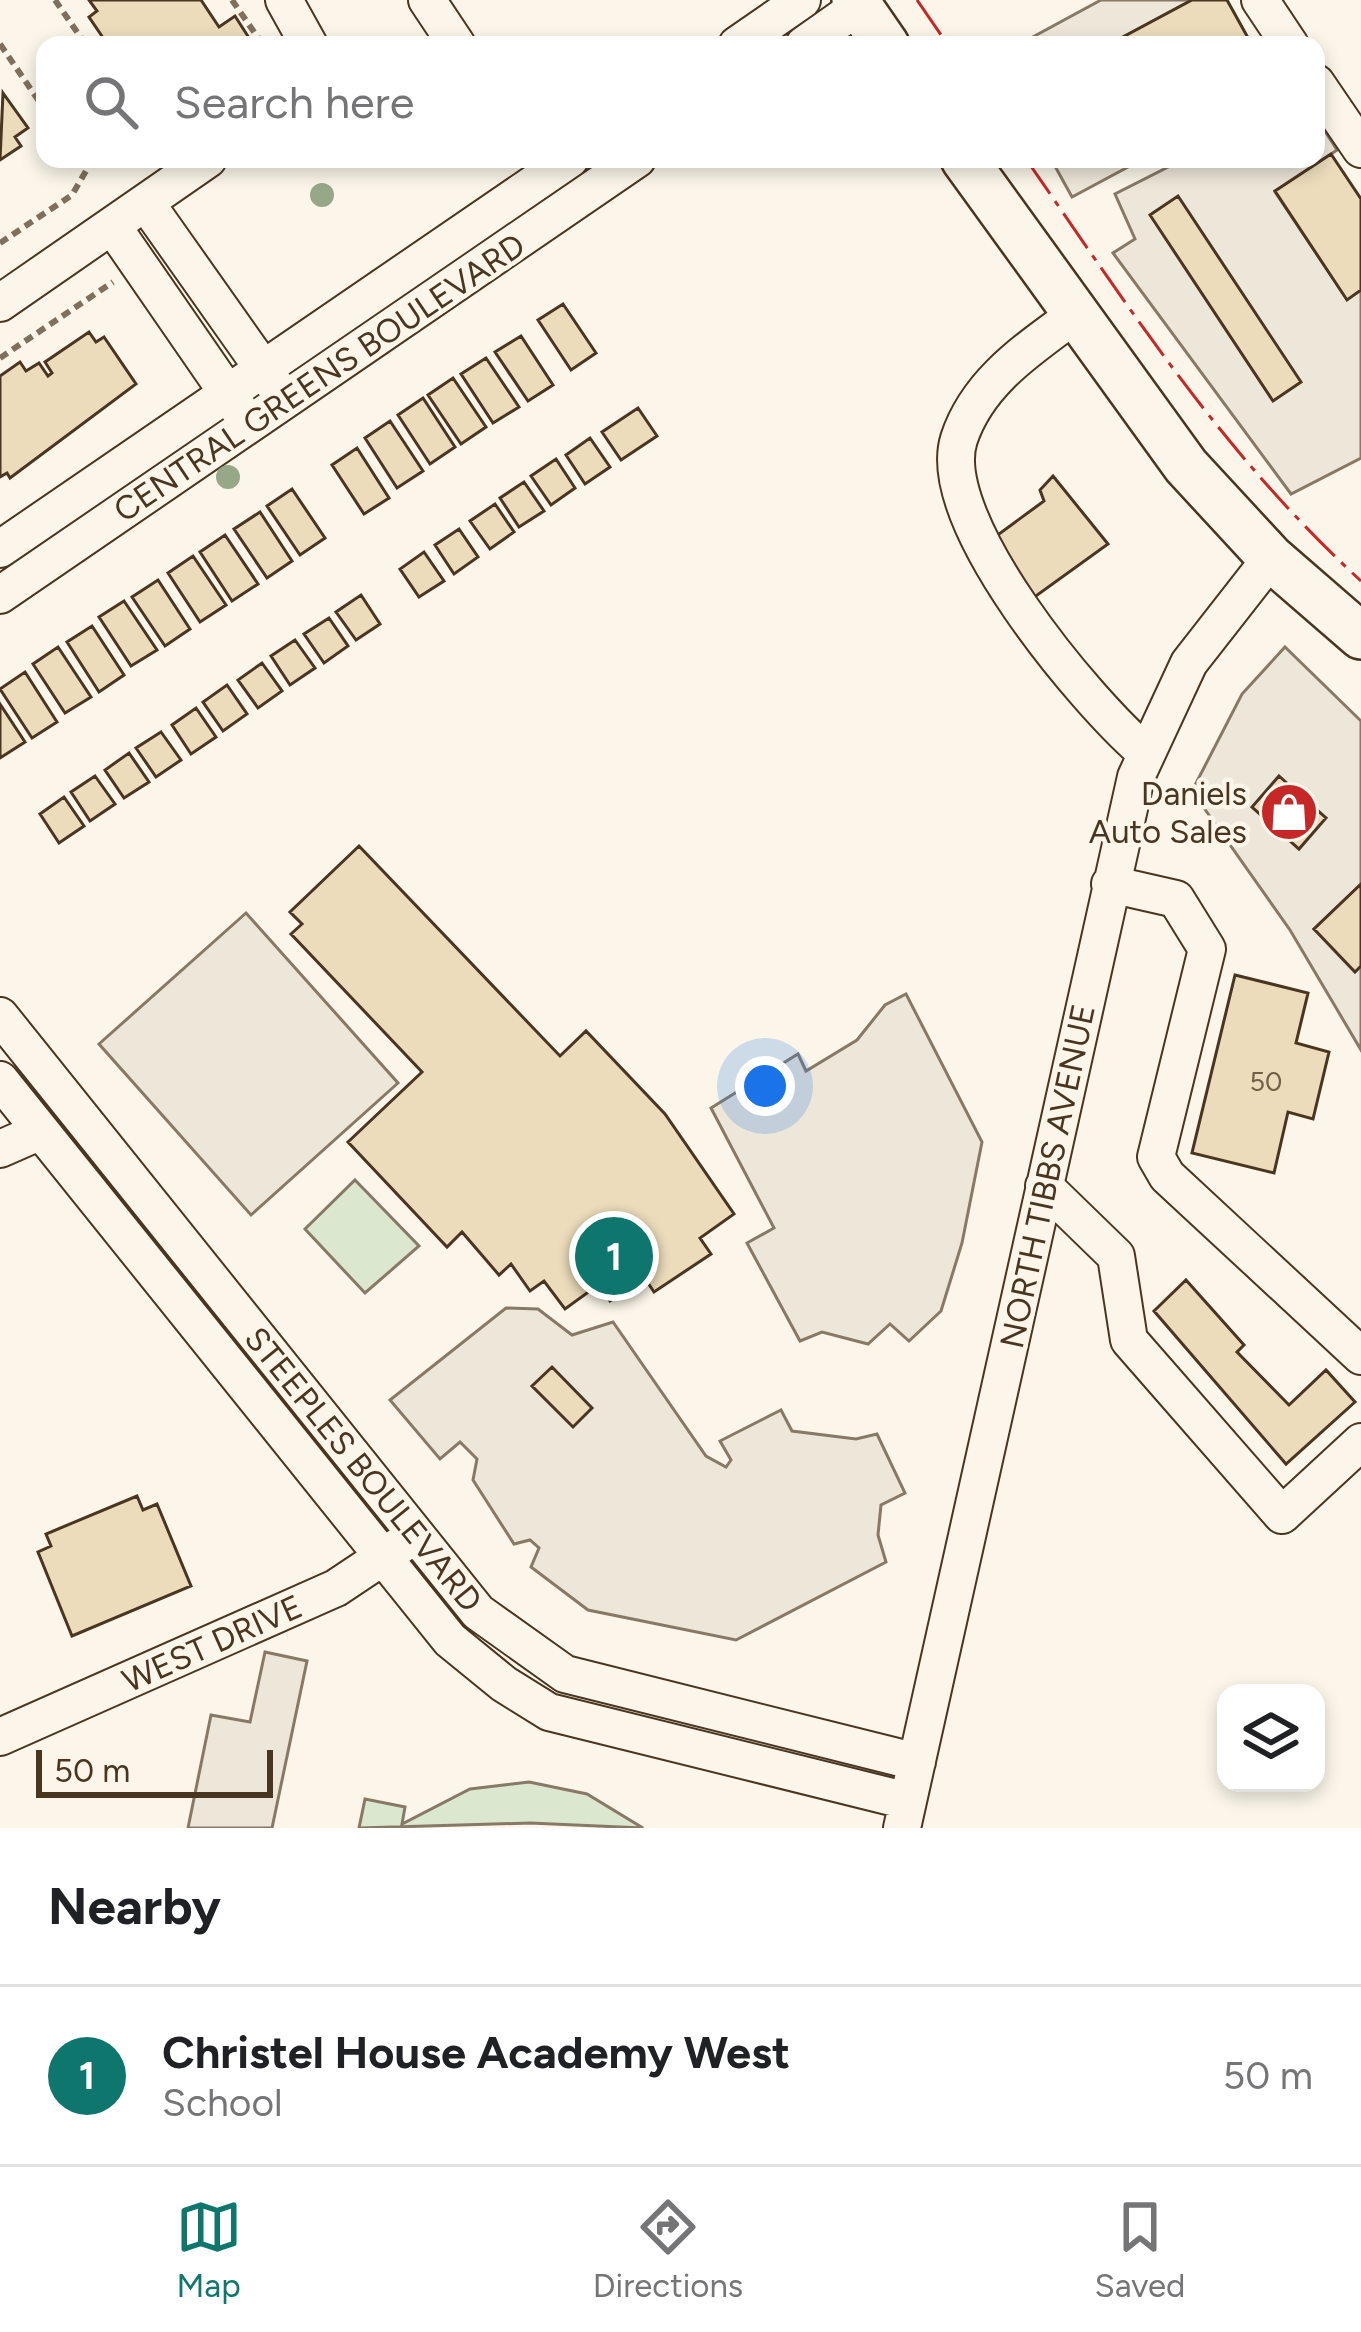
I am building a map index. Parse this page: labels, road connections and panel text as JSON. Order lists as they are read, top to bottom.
{
  "streets": {
    "street": [
      "CENTRAL GREENS BOULEVARD",
      "NORTH TIBBS AVENUE",
      "STEEPLES BOULEVARD",
      "WEST DRIVE"
    ]
  },
  "crossings": [
    ["NORTH TIBBS AVENUE", "STEEPLES BOULEVARD"],
    ["STEEPLES BOULEVARD", "WEST DRIVE"]
  ],
  "places": {
    "shop": ["Daniels Auto Sales"]
  },
  "house_numbers": ["50"],
  "scale_bar": "50 m",
  "page": {
    "search": "Search here",
    "pins": "1",
    "scale": "50 m",
    "heading": "Nearby",
    "list": [
      {
        "mark": "1",
        "name": "Christel House Academy West",
        "note": "School",
        "value": "50 m"
      }
    ],
    "nav": ["Map", "Directions", "Saved"]
  }
}
